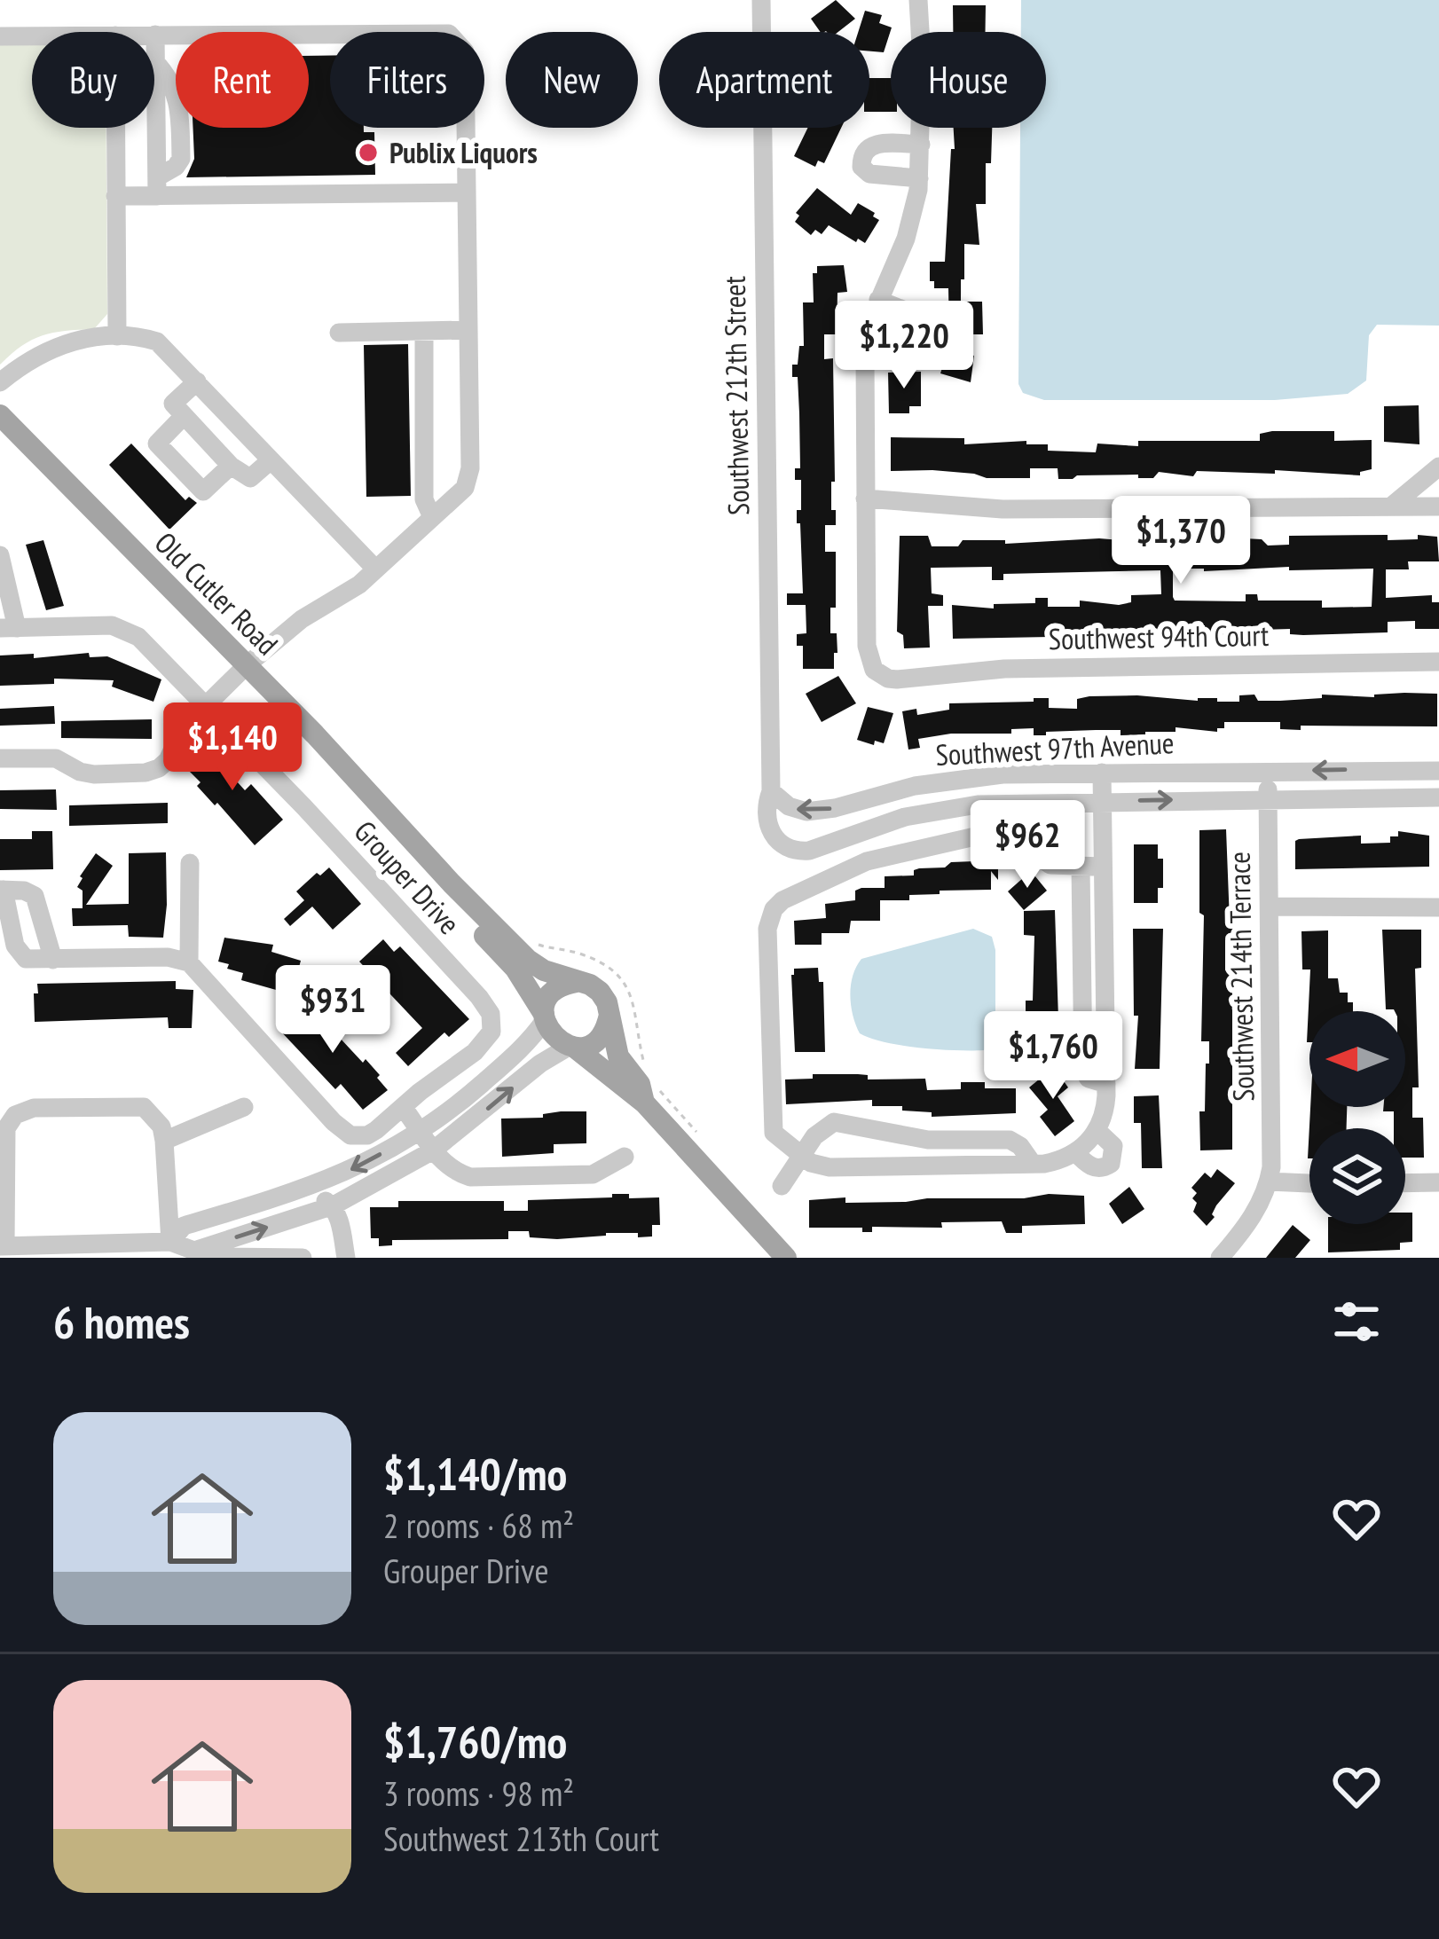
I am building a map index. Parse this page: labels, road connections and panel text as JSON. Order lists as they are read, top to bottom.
{
  "streets": {
    "main road": ["Old Cutler Road"],
    "street": [
      "Southwest 212th Street",
      "Southwest 94th Court",
      "Southwest 97th Avenue",
      "Grouper Drive",
      "Southwest 214th Terrace"
    ]
  },
  "crossings": [
    ["Southwest 212th Street", "Southwest 97th Avenue"],
    ["Southwest 97th Avenue", "Southwest 214th Terrace"]
  ],
  "places": ["Publix Liquors"],
  "north": "left",
  "page": {
    "chip": [
      "Buy",
      "Rent",
      "Filters",
      "New",
      "Apartment",
      "House"
    ],
    "price": [
      "$1,220",
      "$1,370",
      "$1,140",
      "$962",
      "$931",
      "$1,760"
    ],
    "heading": "6 homes",
    "list": [
      {
        "name": "$1,140/mo",
        "note": "2 rooms · 68 m² · Grouper Drive"
      },
      {
        "name": "$1,760/mo",
        "note": "3 rooms · 98 m² · Southwest 213th Court"
      }
    ]
  }
}
